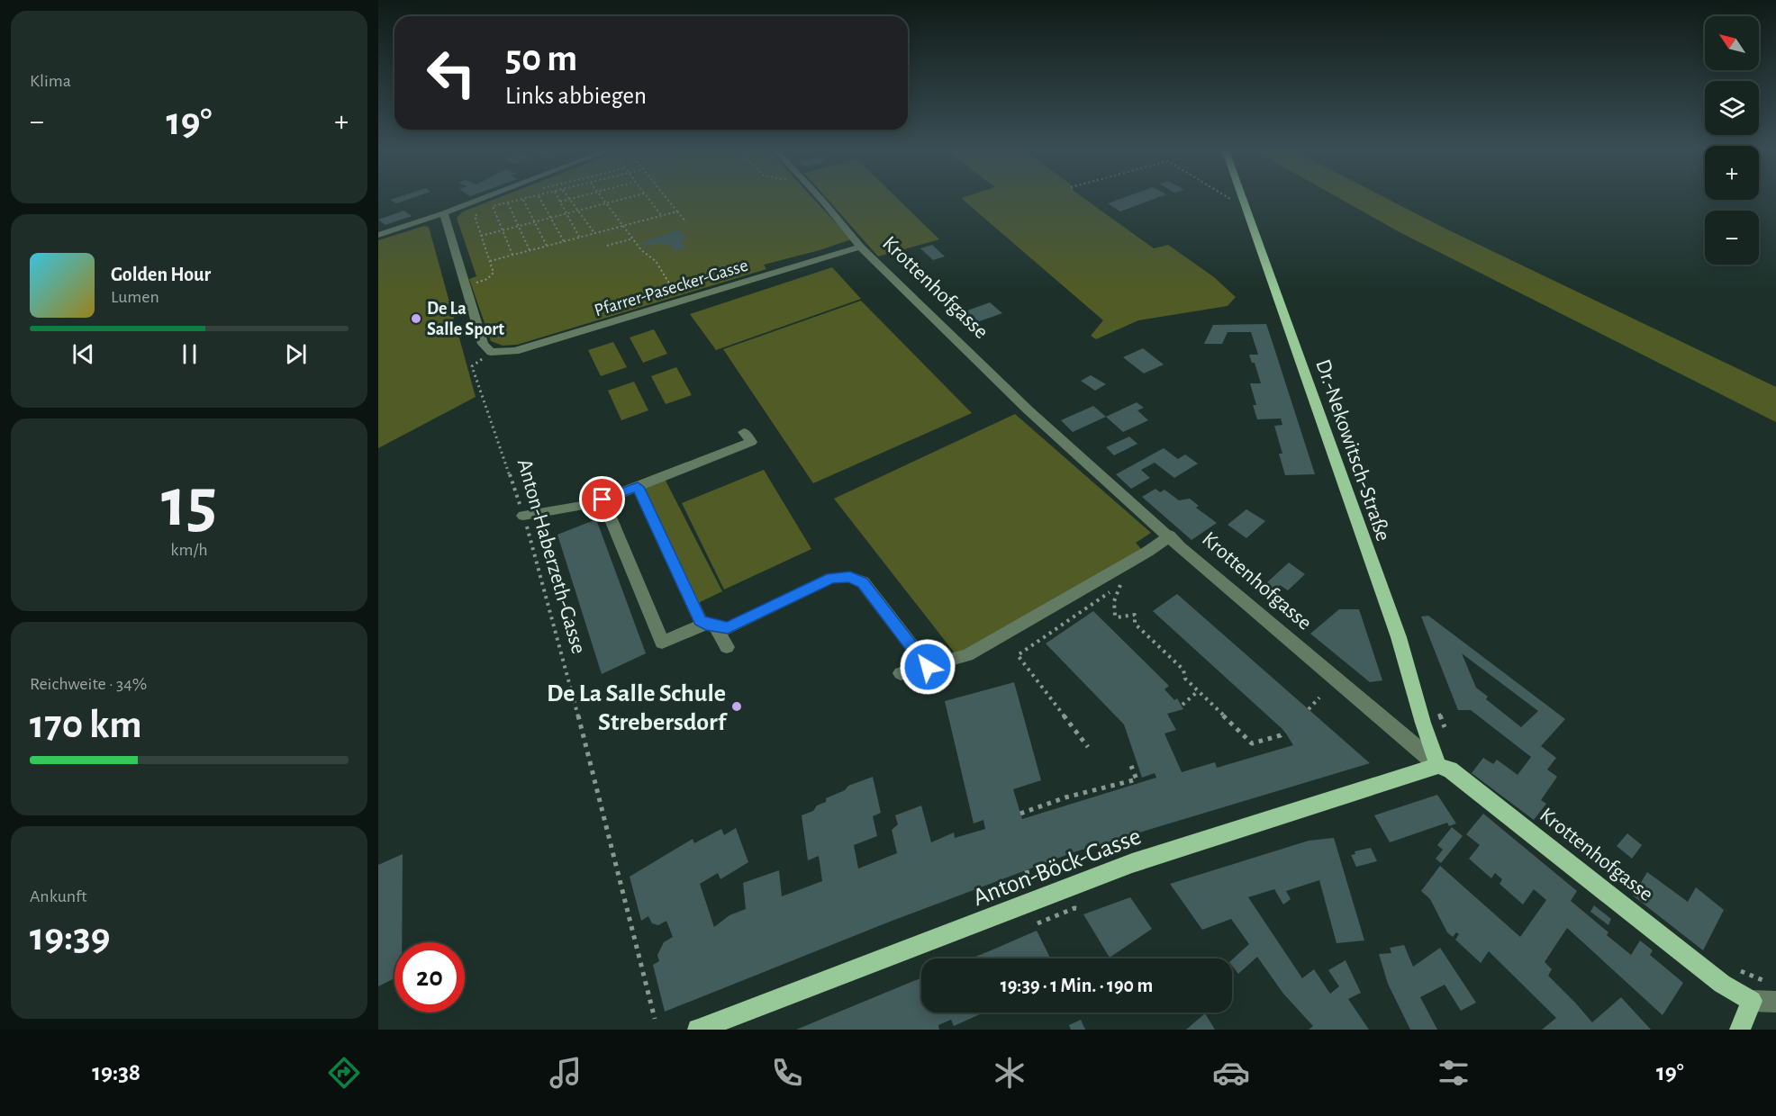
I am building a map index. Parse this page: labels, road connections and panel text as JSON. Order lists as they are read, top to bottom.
{
  "streets": {
    "main road": ["Krottenhofgasse", "Dr.-Nekowitsch-Straße", "Anton-Böck-Gasse"],
    "street": ["Pfarrer-Pasecker-Gasse"],
    "path": ["Anton-Haberzeth-Gasse"]
  },
  "crossings": [
    ["Pfarrer-Pasecker-Gasse", "Krottenhofgasse"],
    ["Pfarrer-Pasecker-Gasse", "Anton-Haberzeth-Gasse"],
    ["Krottenhofgasse", "Dr.-Nekowitsch-Straße"],
    ["Krottenhofgasse", "Anton-Böck-Gasse"],
    ["Dr.-Nekowitsch-Straße", "Anton-Böck-Gasse"]
  ],
  "places": ["De La Salle Sport", "De La Salle Schule Strebersdorf"],
  "north": "top left",
  "page": {
    "tile": [
      "Klima",
      ["15", "km/h"],
      ["Reichweite · 34%", "170 km"],
      ["Ankunft", "19:39"]
    ],
    "map_buttons": ["+", "−"],
    "turn": ["50 m", "Links abbiegen"],
    "heat": ["−", "19°", "+"],
    "song": ["Golden Hour", "Lumen"],
    "limit": "20",
    "trip": "19:39 · 1 Min. · 190 m",
    "tabs": ["19:38", "19°"]
  }
}
